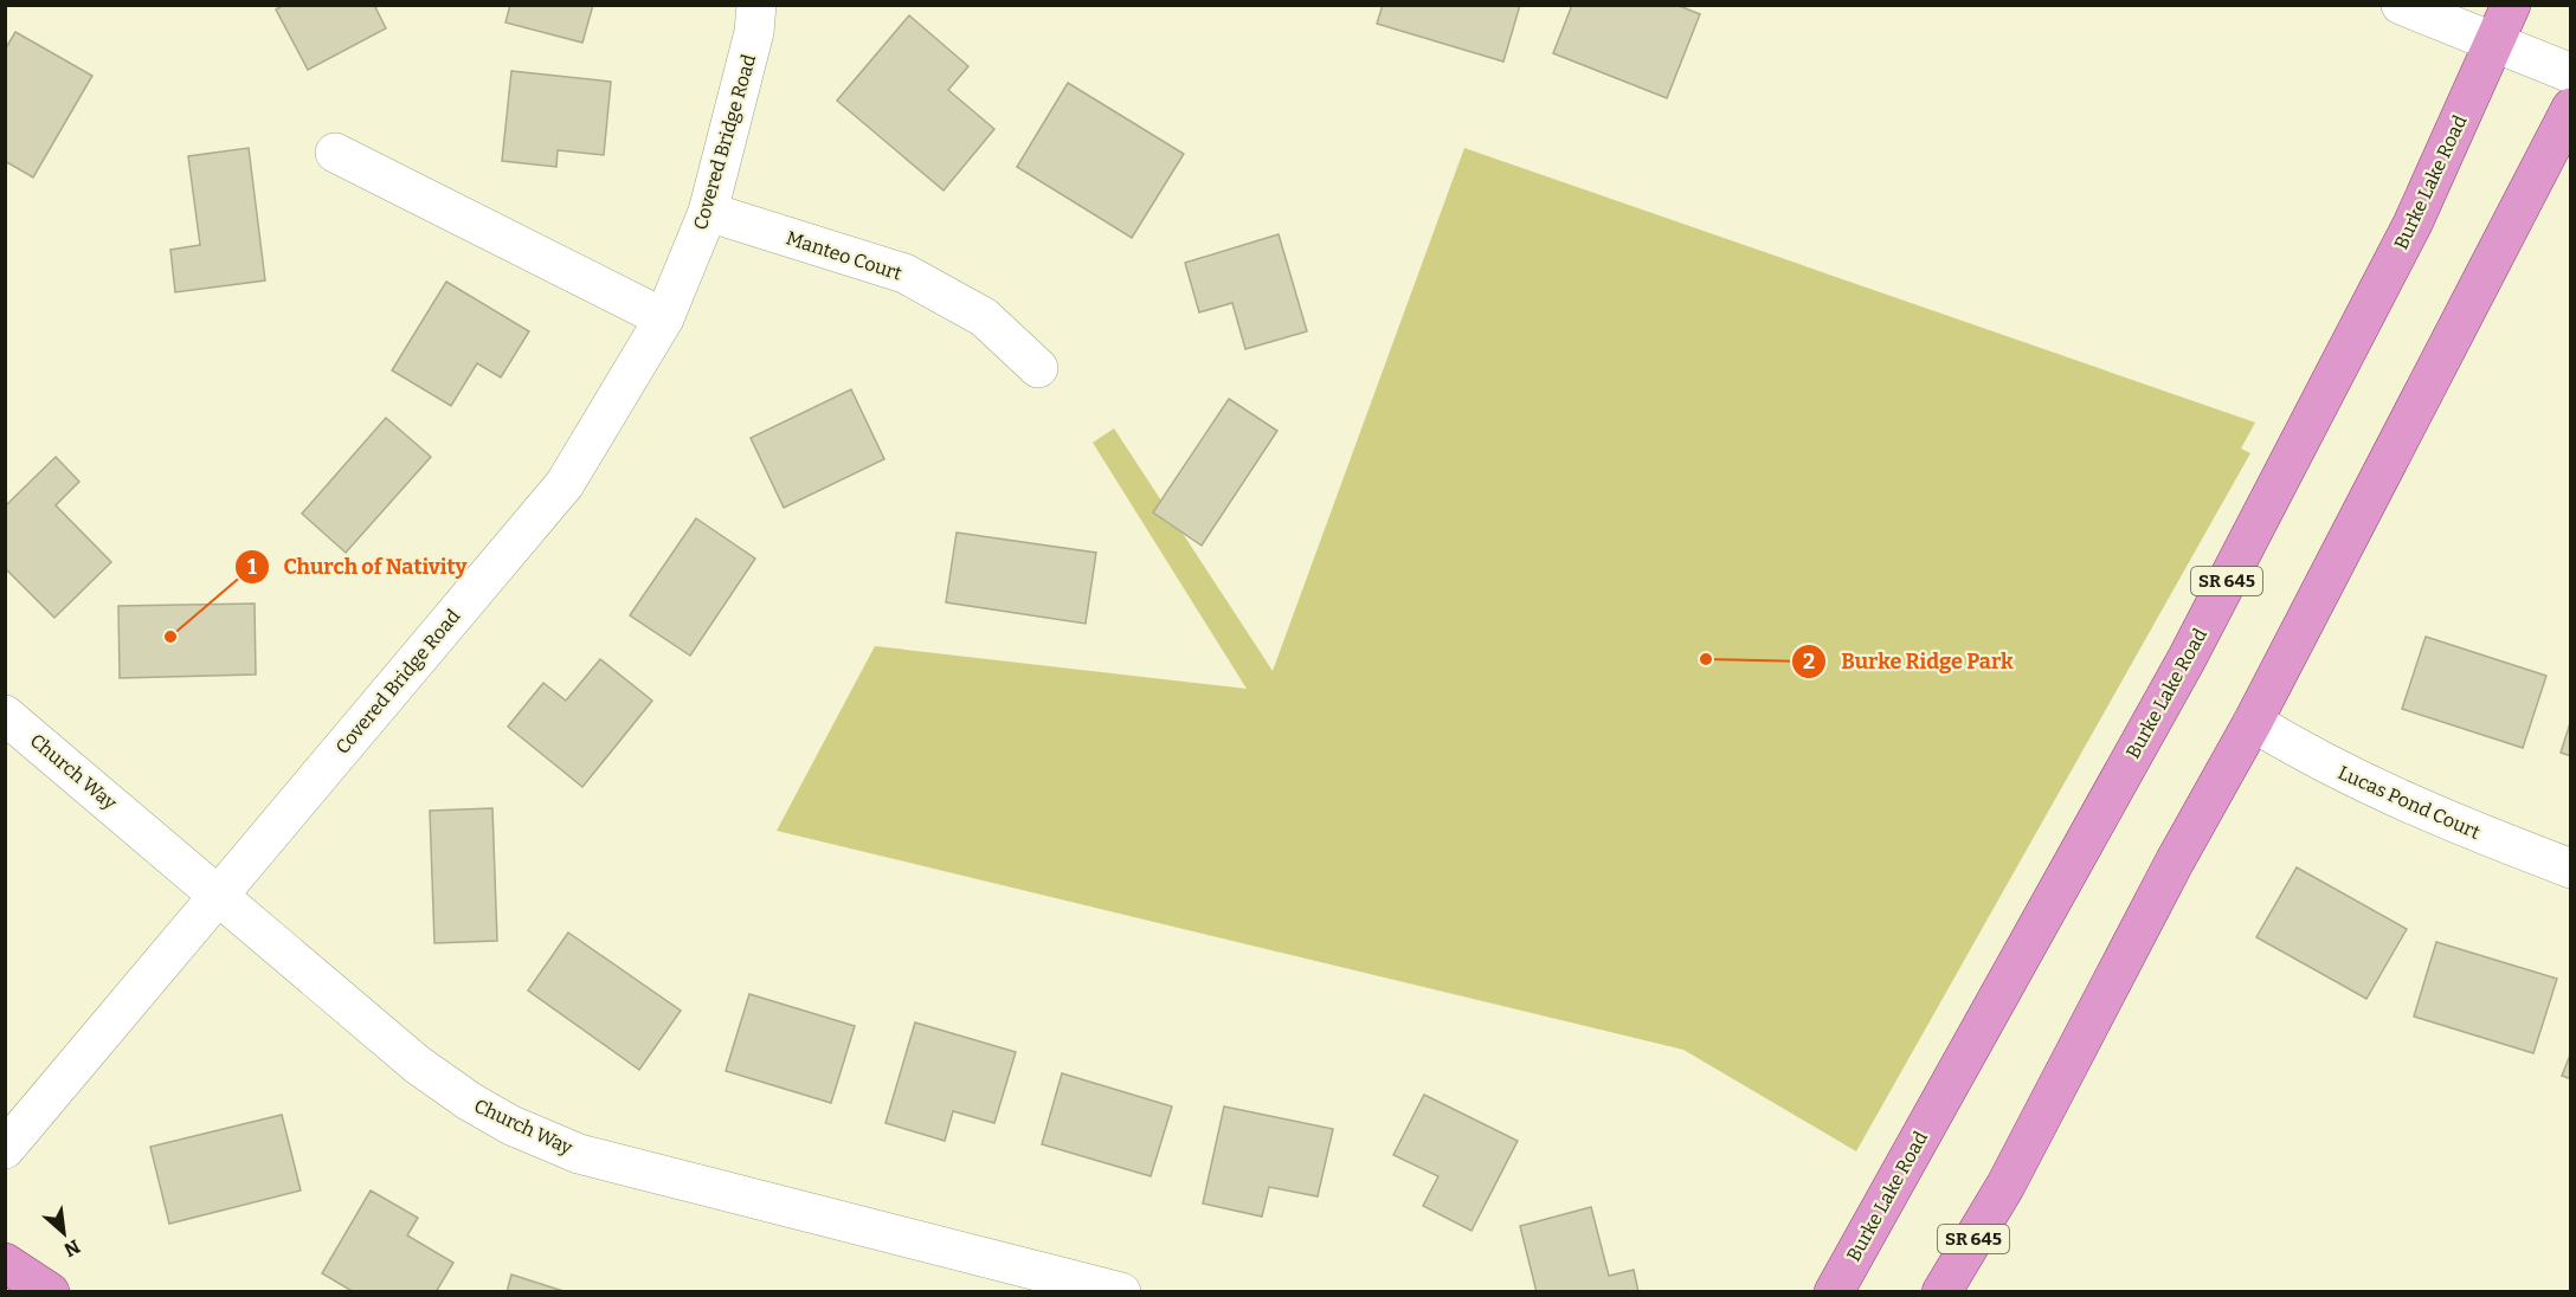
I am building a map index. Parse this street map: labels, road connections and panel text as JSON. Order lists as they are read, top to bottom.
{
  "streets": {
    "main road": ["Burke Lake Road", "SR 645"],
    "street": [
      "Covered Bridge Road",
      "Manteo Court",
      "Church Way",
      "Lucas Pond Court"
    ]
  },
  "crossings": [
    ["Covered Bridge Road", "Manteo Court"],
    ["Covered Bridge Road", "Church Way"],
    ["SR 645", "Lucas Pond Court"]
  ],
  "places": ["Church of Nativity", "Burke Ridge Park"],
  "north": "bottom right"
}
